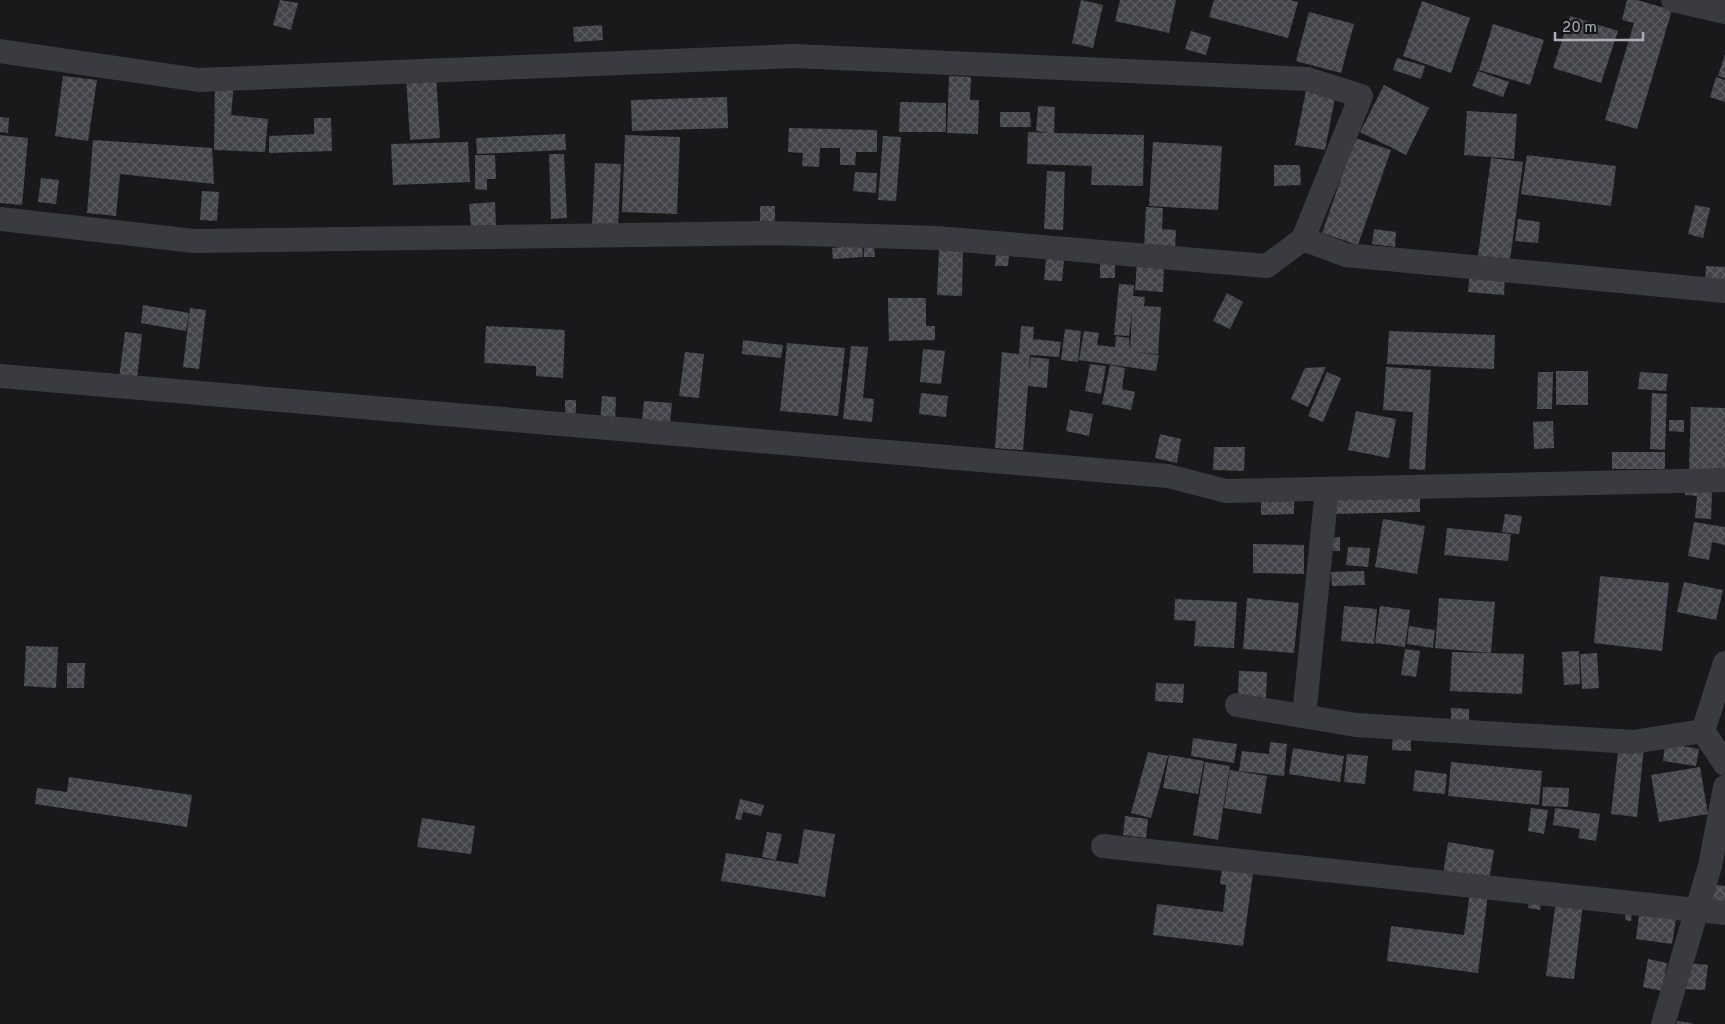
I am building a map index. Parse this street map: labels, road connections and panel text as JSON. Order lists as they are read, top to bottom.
{
  "scale_bar": "20 m"
}
